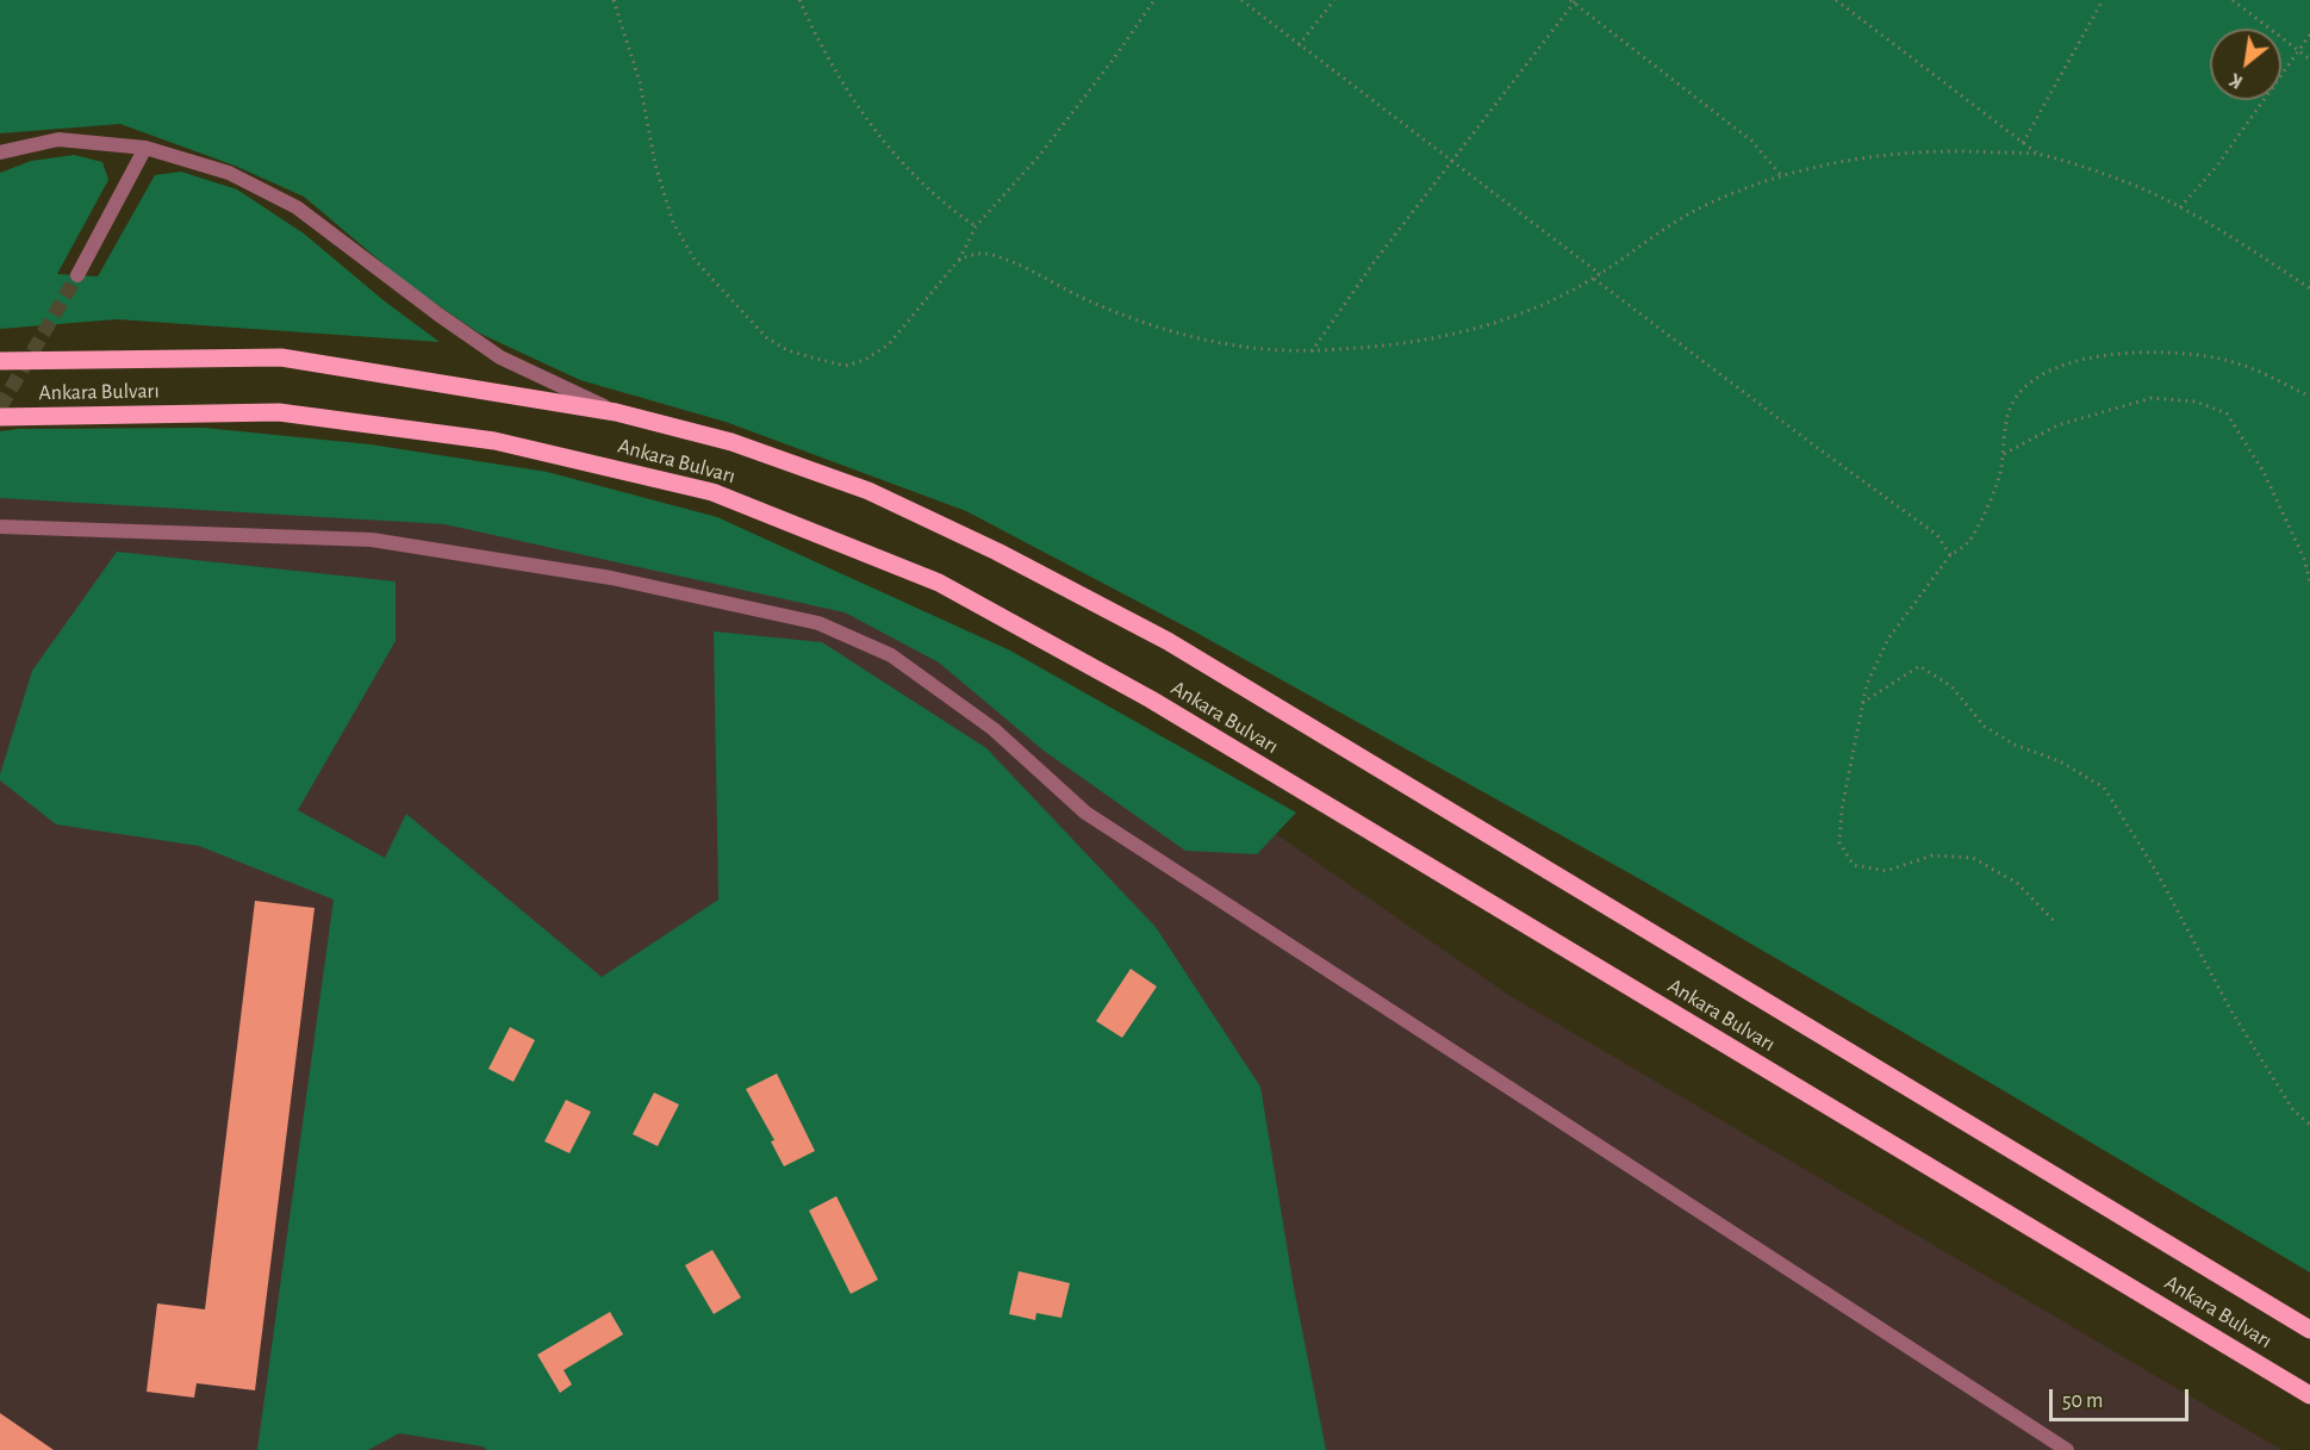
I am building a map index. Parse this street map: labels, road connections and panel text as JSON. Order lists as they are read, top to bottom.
{
  "streets": {
    "main road": ["Ankara Bulvarı"]
  },
  "scale_bar": "50 m",
  "north": "bottom left"
}
